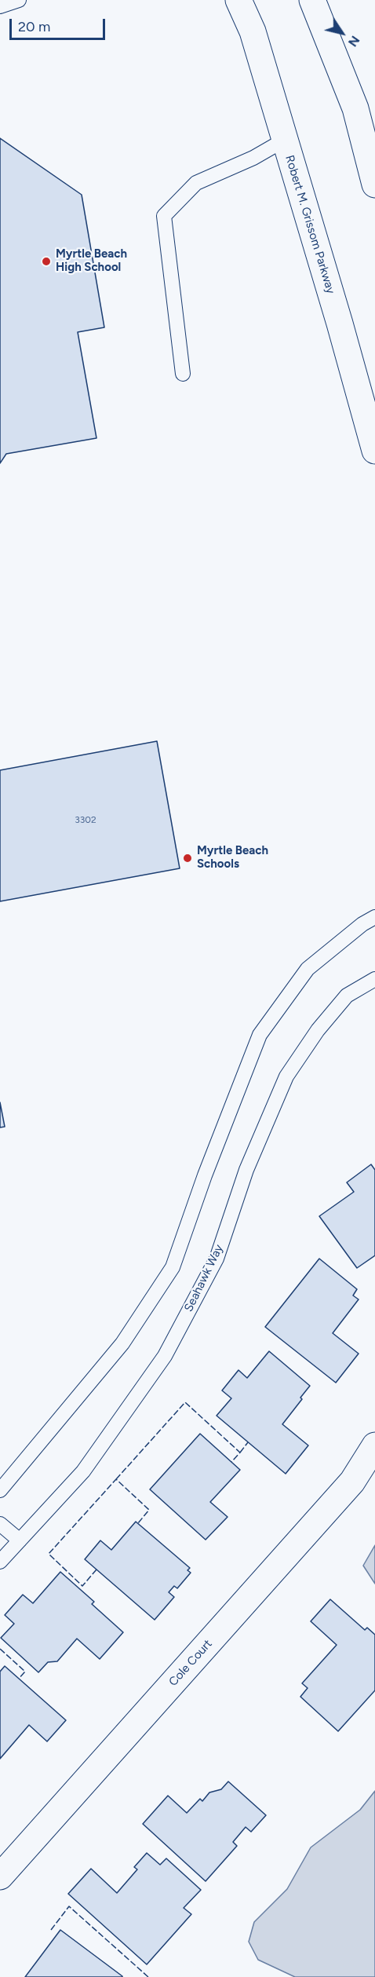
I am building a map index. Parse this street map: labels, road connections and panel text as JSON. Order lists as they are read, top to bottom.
{
  "streets": {
    "main road": ["Robert M. Grissom Parkway", "Cole Court"],
    "lane": ["Seahawk Way"]
  },
  "places": ["Myrtle Beach High School", "Myrtle Beach Schools"],
  "house_numbers": ["3302"],
  "scale_bar": "20 m",
  "north": "bottom right"
}
